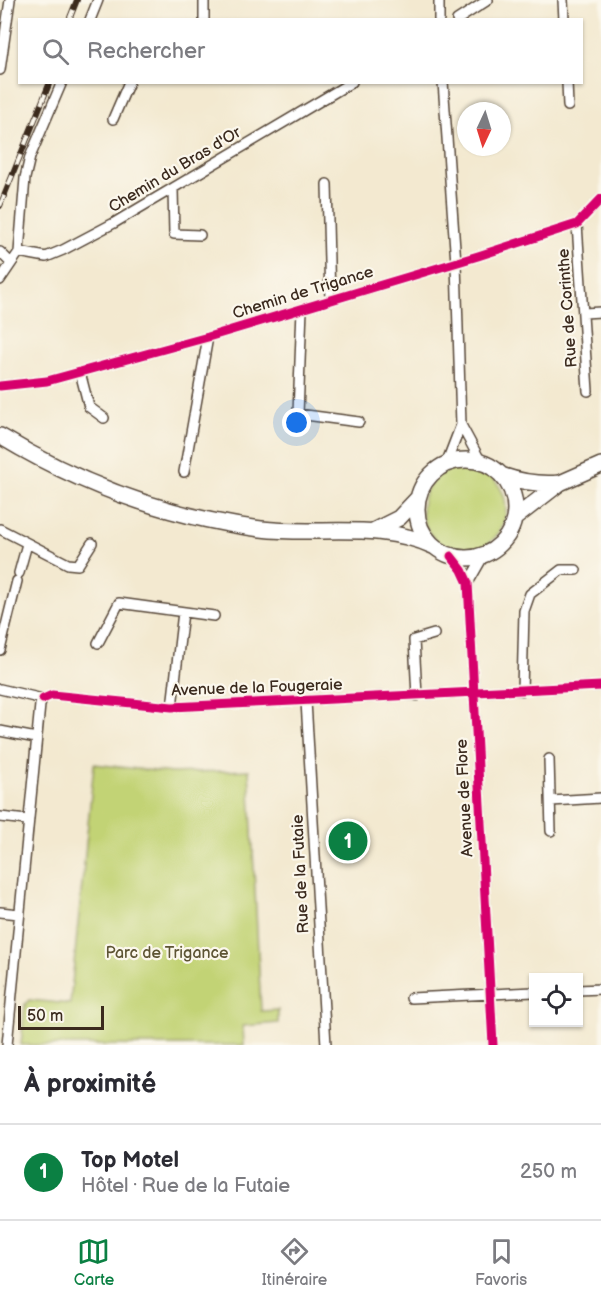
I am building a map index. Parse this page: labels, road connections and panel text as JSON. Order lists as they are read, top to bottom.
{
  "streets": {
    "street": [
      "Chemin du Bras d'Or",
      "Chemin de Trigance",
      "Rue de Corinthe",
      "Avenue de la Fougeraie",
      "Avenue de Flore",
      "Rue de la Futaie"
    ]
  },
  "crossings": [
    ["Chemin de Trigance", "Rue de Corinthe"],
    ["Avenue de la Fougeraie", "Avenue de Flore"],
    ["Avenue de la Fougeraie", "Rue de la Futaie"]
  ],
  "parks": ["Parc de Trigance"],
  "scale_bar": "50 m",
  "north": "bottom",
  "page": {
    "search": "Rechercher",
    "pins": "1",
    "scale": "50 m",
    "heading": "À proximité",
    "list": [
      {
        "mark": "1",
        "name": "Top Motel",
        "note": "Hôtel · Rue de la Futaie",
        "value": "250 m"
      }
    ],
    "nav": ["Carte", "Itinéraire", "Favoris"]
  }
}
